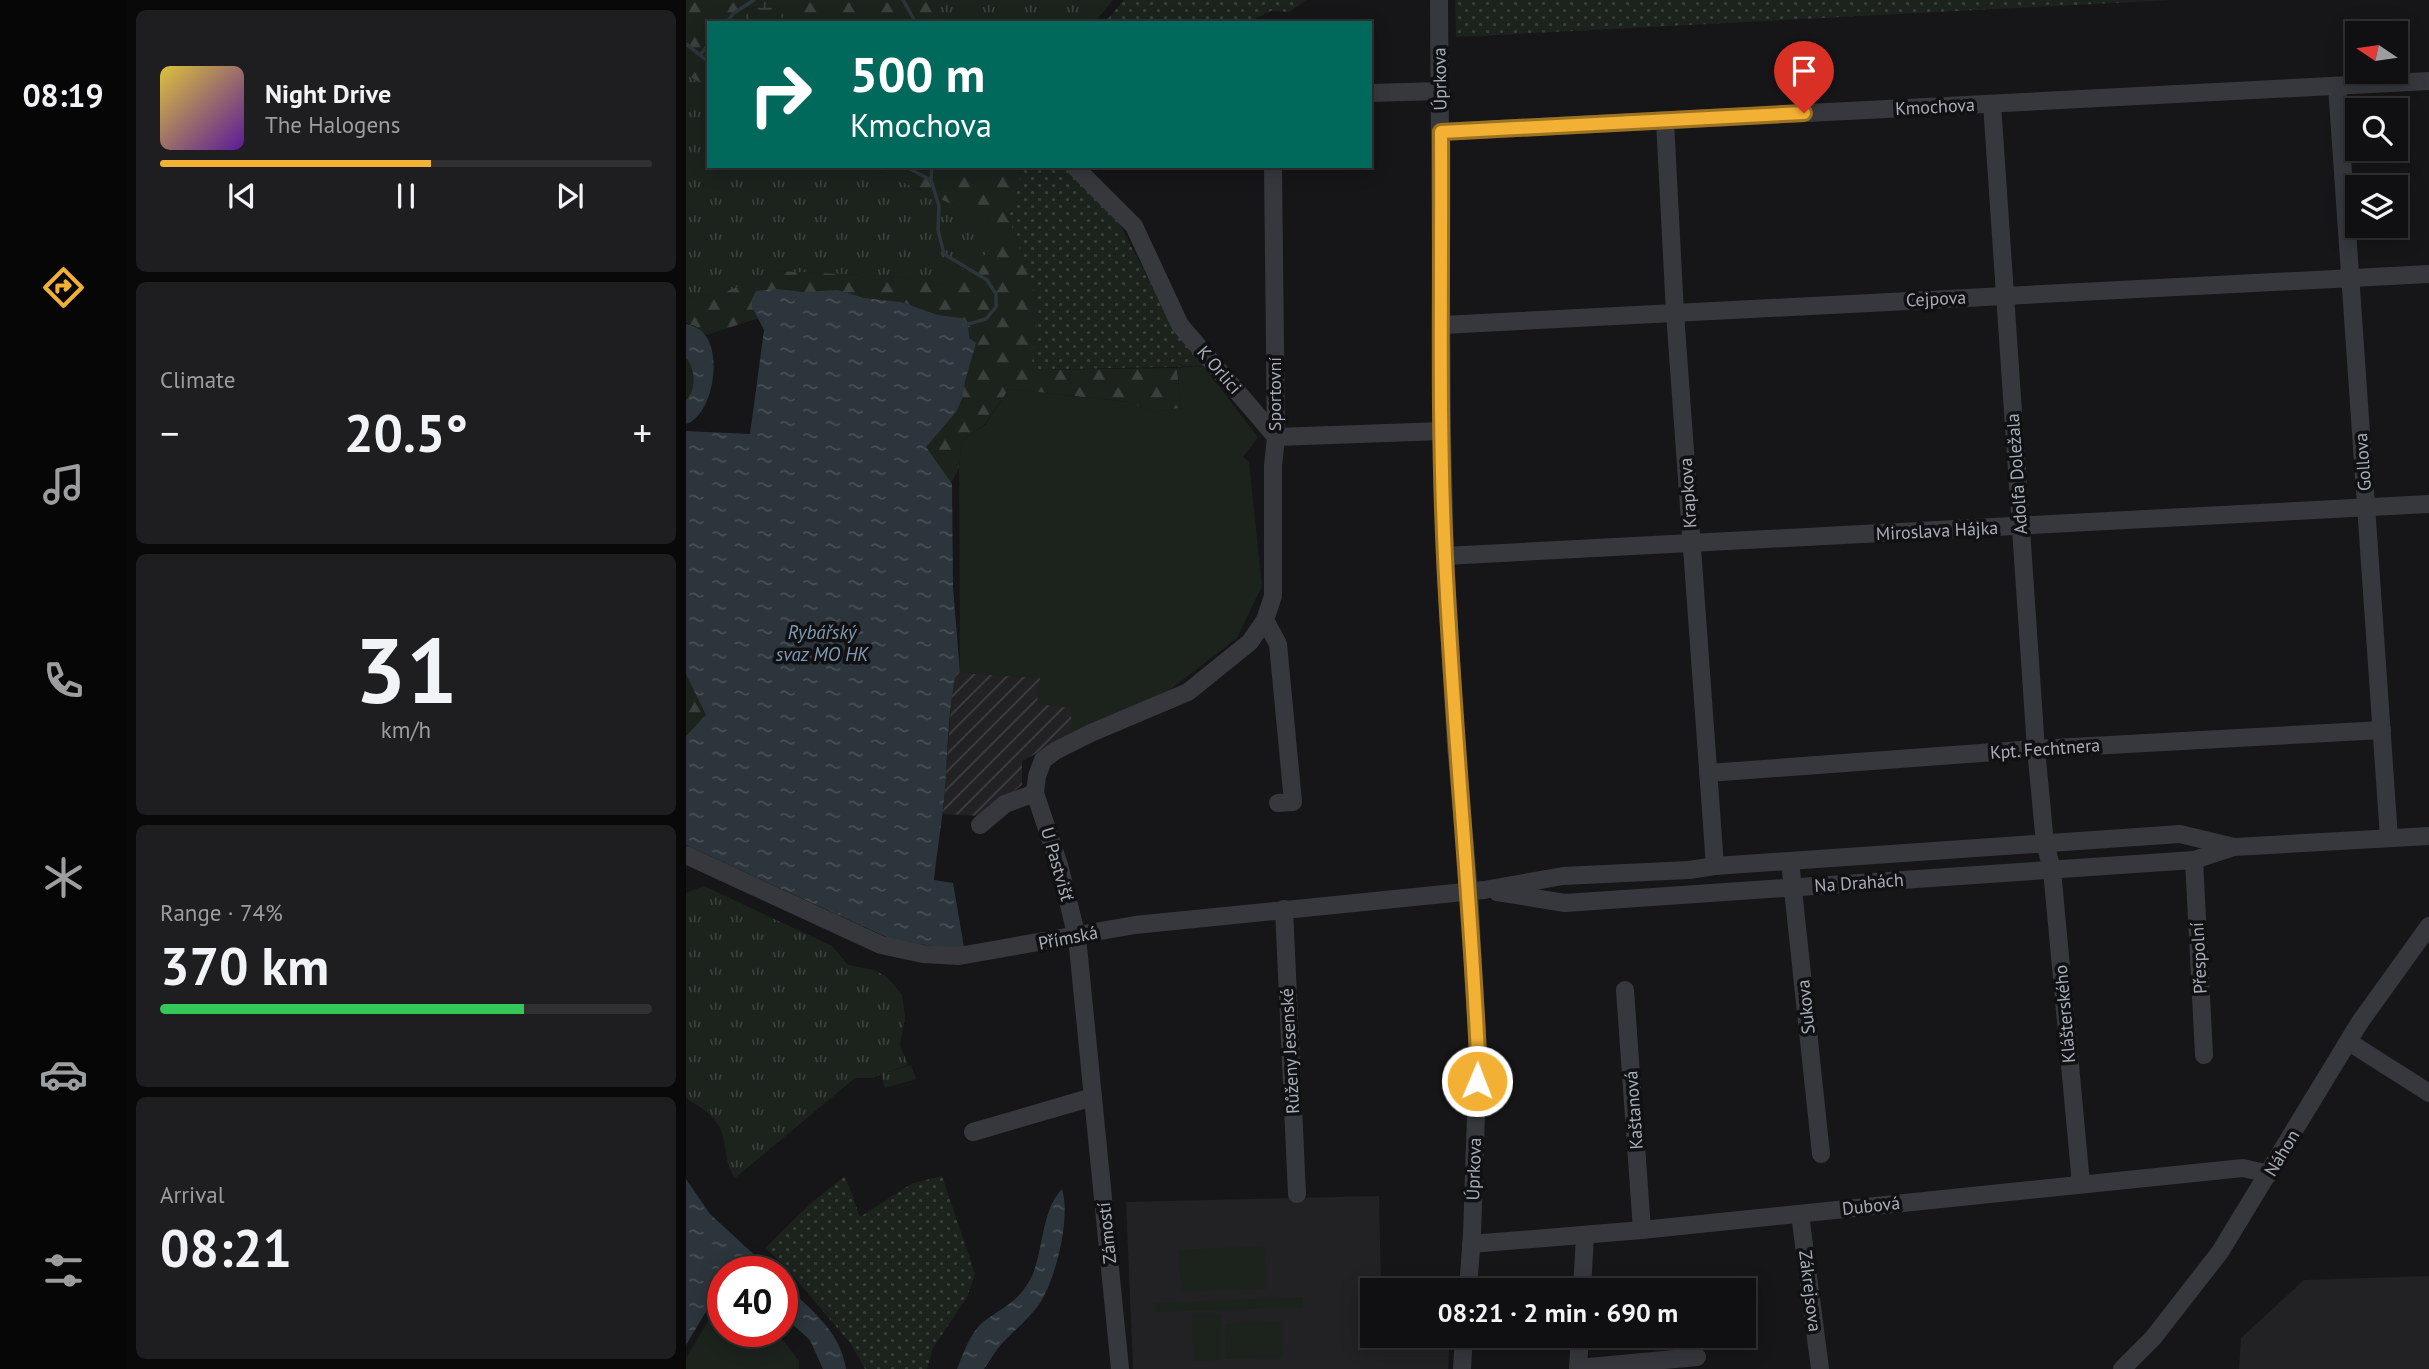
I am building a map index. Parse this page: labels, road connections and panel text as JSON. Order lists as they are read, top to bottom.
{
  "streets": {
    "street": [
      "Úprkova",
      "Kmochova",
      "Cejpova",
      "K Orlici",
      "Sportovní",
      "Gollova",
      "Adolfa Doležala",
      "Krapkova",
      "Miroslava Hájka",
      "Kpt. Fechtnera",
      "U Pastvišť",
      "Na Drahách",
      "Přímská",
      "Přespolní",
      "Sukova",
      "Klášterského",
      "Růženy Jesenské",
      "Kaštanová",
      "Náhon",
      "Dubová",
      "Zámostí",
      "Zákrejsova"
    ]
  },
  "crossings": [
    ["Úprkova", "Kmochova"],
    ["Úprkova", "Cejpova"],
    ["Úprkova", "Miroslava Hájka"],
    ["Úprkova", "Na Drahách"],
    ["Úprkova", "Přímská"],
    ["Úprkova", "Dubová"],
    ["Kmochova", "Gollova"],
    ["Kmochova", "Adolfa Doležala"],
    ["Kmochova", "Krapkova"],
    ["Cejpova", "Gollova"],
    ["Cejpova", "Adolfa Doležala"],
    ["Cejpova", "Krapkova"],
    ["K Orlici", "Sportovní"],
    ["Sportovní", "U Pastvišť"],
    ["Gollova", "Miroslava Hájka"],
    ["Gollova", "Kpt. Fechtnera"],
    ["Gollova", "Na Drahách"],
    ["Adolfa Doležala", "Miroslava Hájka"],
    ["Adolfa Doležala", "Kpt. Fechtnera"],
    ["Adolfa Doležala", "Na Drahách"],
    ["Adolfa Doležala", "Klášterského"],
    ["Krapkova", "Miroslava Hájka"],
    ["Krapkova", "Kpt. Fechtnera"],
    ["Krapkova", "Na Drahách"],
    ["U Pastvišť", "Přímská"],
    ["U Pastvišť", "Zámostí"],
    ["Na Drahách", "Přímská"],
    ["Na Drahách", "Přespolní"],
    ["Na Drahách", "Sukova"],
    ["Na Drahách", "Klášterského"],
    ["Přímská", "Růženy Jesenské"],
    ["Přímská", "Zámostí"],
    ["Klášterského", "Dubová"],
    ["Kaštanová", "Dubová"],
    ["Náhon", "Dubová"],
    ["Dubová", "Zákrejsova"]
  ],
  "water": ["Rybářský svaz MO HK"],
  "north": "left",
  "page": {
    "tabs": "08:19",
    "turn": ["500 m", "Kmochova"],
    "song": ["Night Drive", "The Halogens"],
    "tile": [
      "Climate",
      ["31", "km/h"],
      ["Range · 74%", "370 km"],
      ["Arrival", "08:21"]
    ],
    "heat": ["−", "20.5°", "+"],
    "limit": "40",
    "trip": "08:21 · 2 min · 690 m"
  }
}
